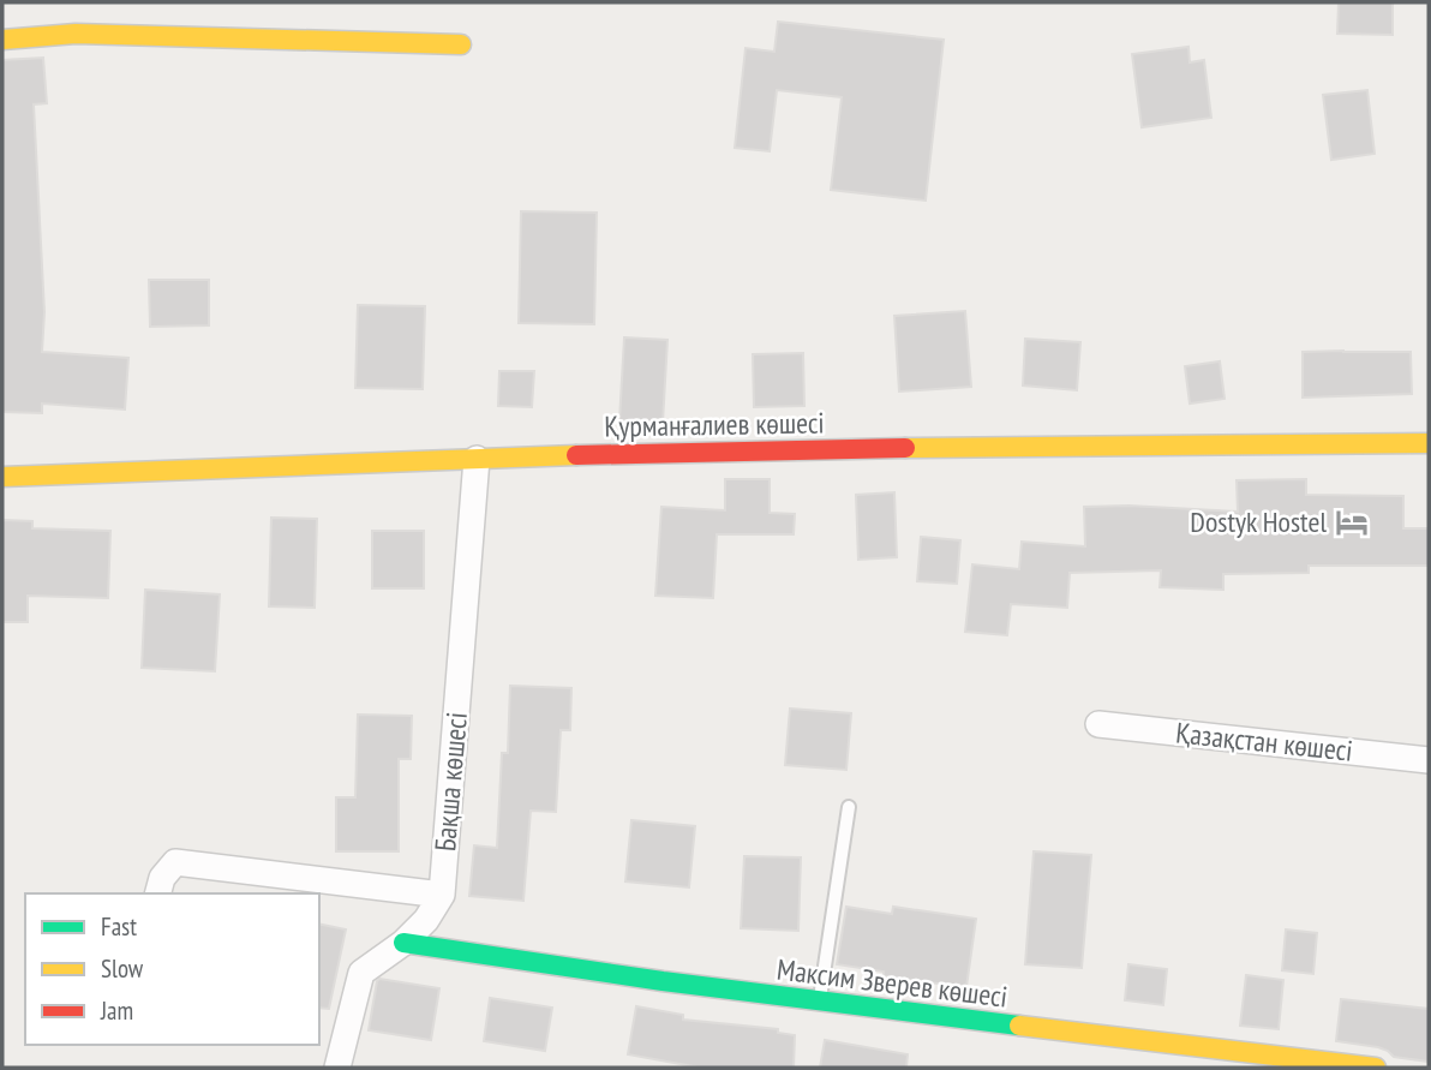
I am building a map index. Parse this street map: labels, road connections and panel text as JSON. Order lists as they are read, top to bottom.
{
  "streets": {
    "street": [
      "Қурманғалиев көшесі",
      "Қазақстан көшесі",
      "Бақша көшесі",
      "Максим Зверев көшесі"
    ]
  },
  "crossings": [
    ["Қурманғалиев көшесі", "Бақша көшесі"],
    ["Бақша көшесі", "Максим Зверев көшесі"]
  ],
  "places": {
    "hotel": ["Dostyk Hostel"]
  },
  "legend": ["Fast", "Slow", "Jam"]
}
